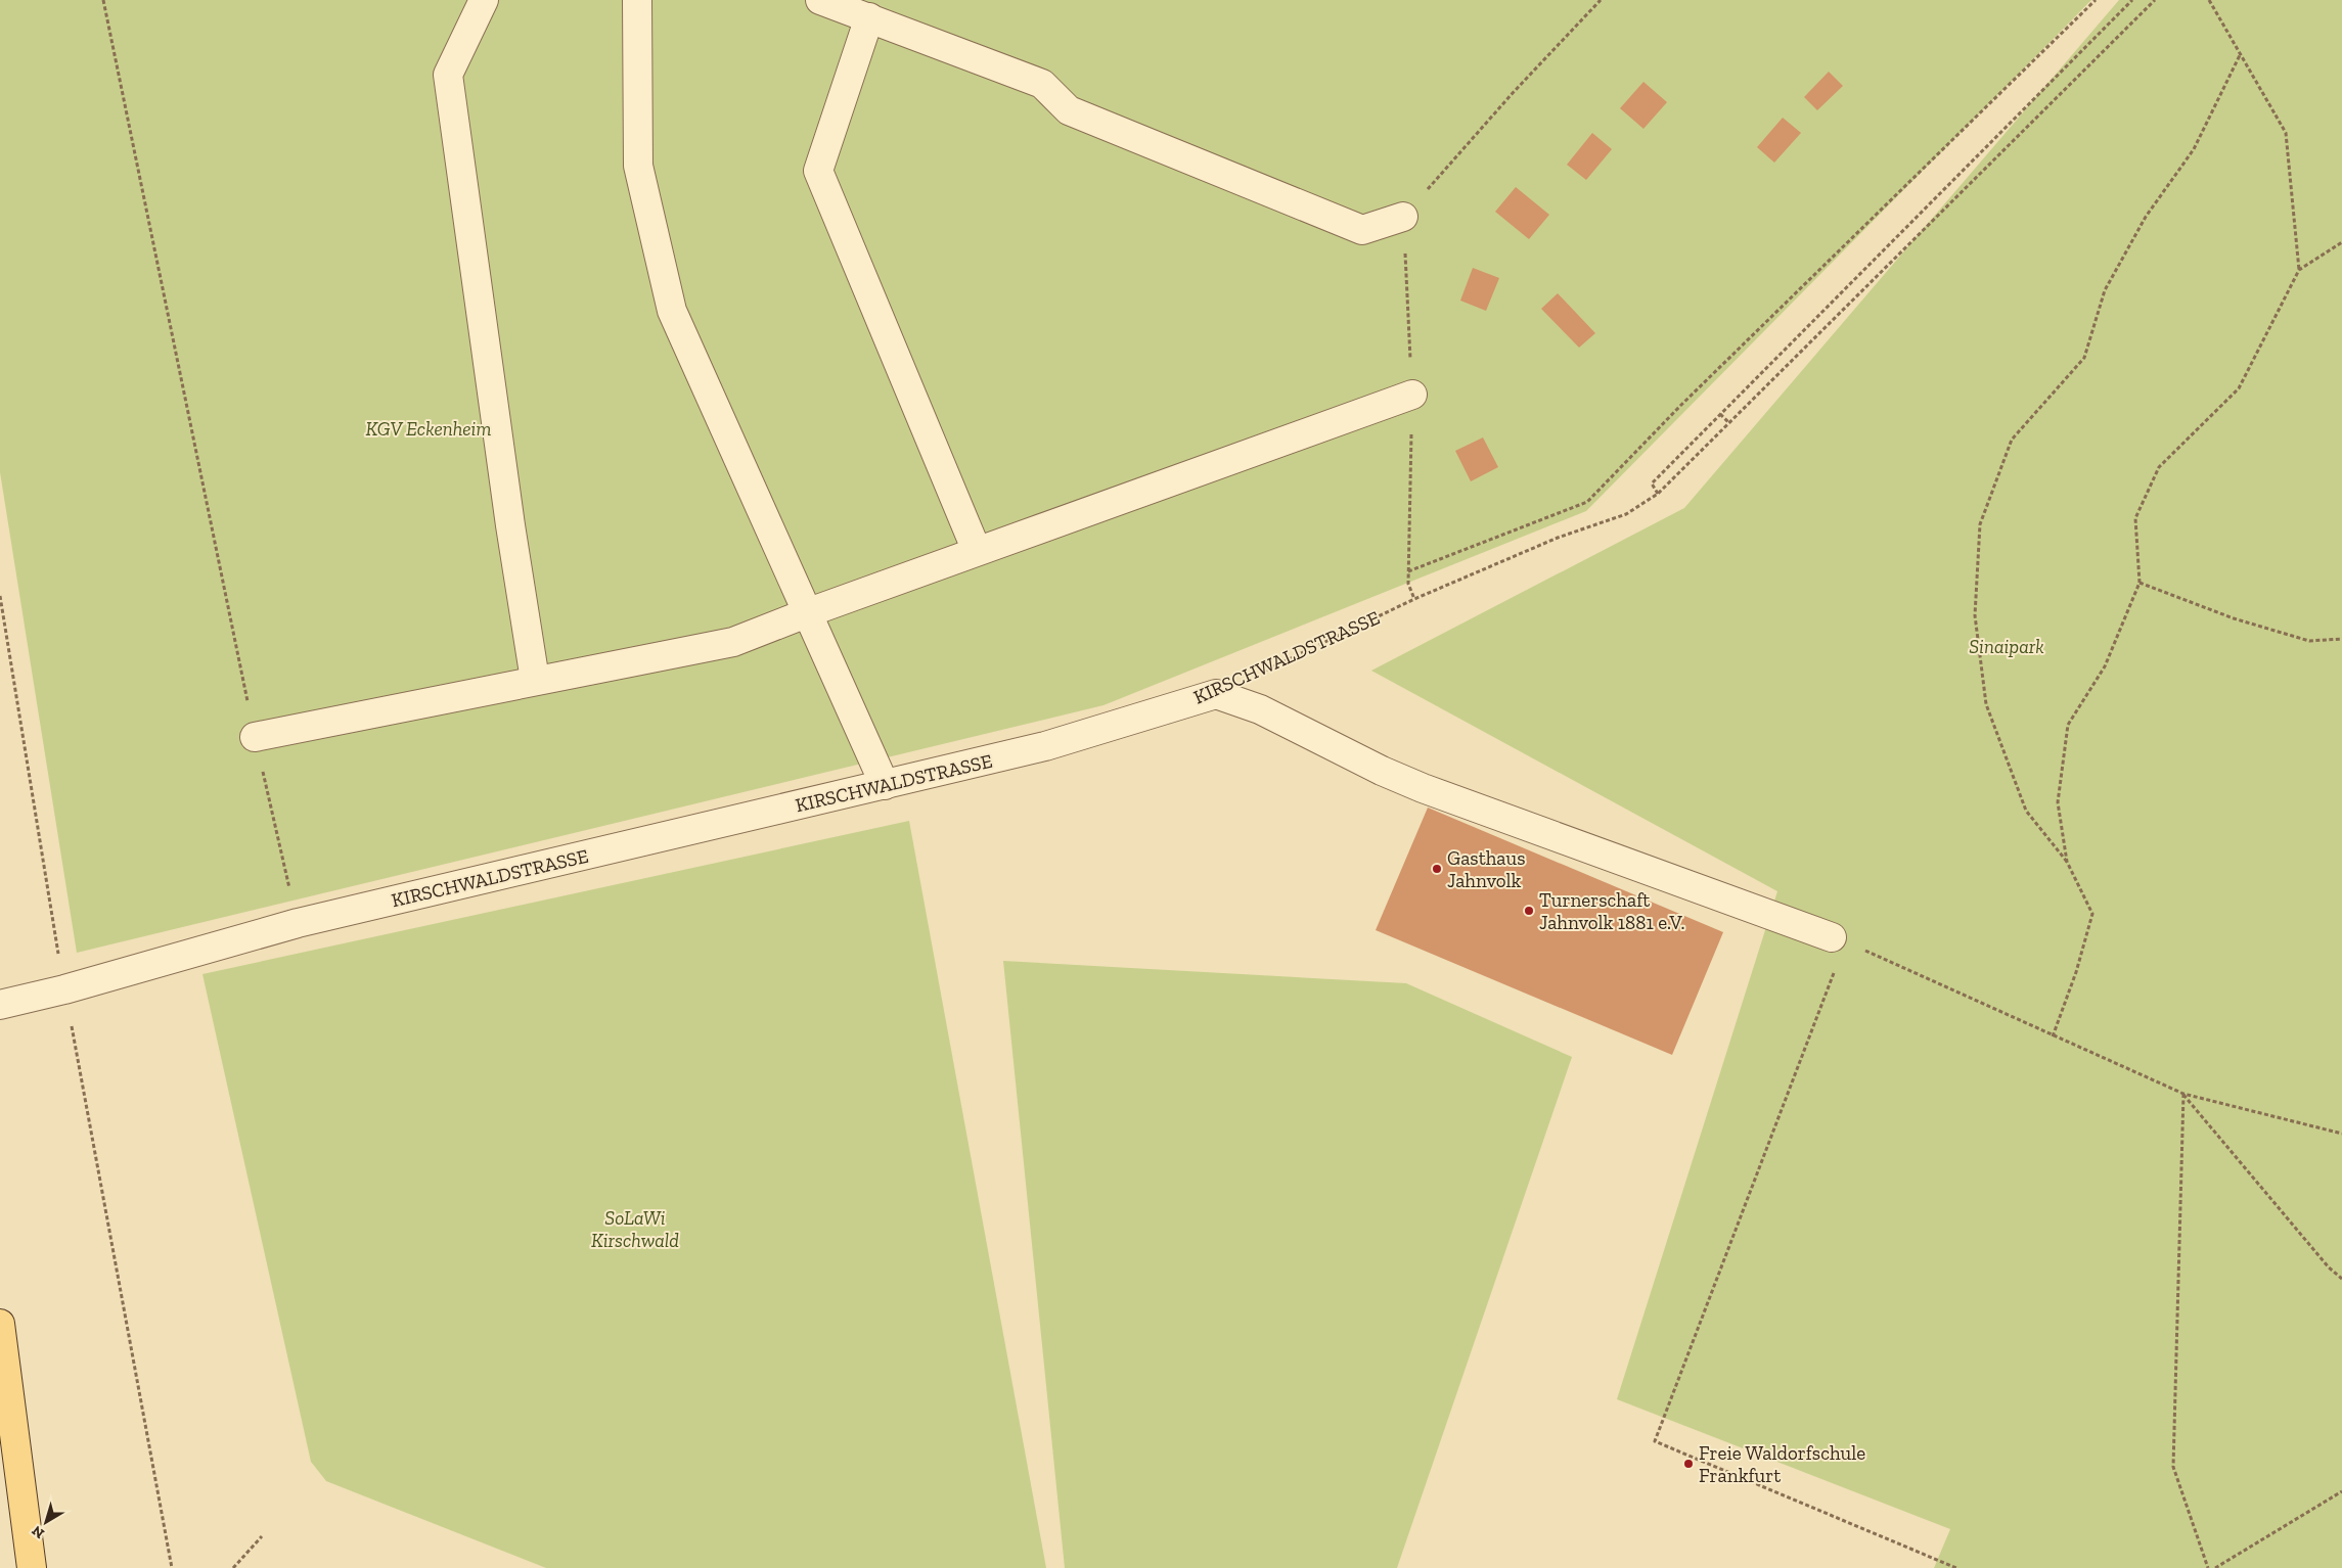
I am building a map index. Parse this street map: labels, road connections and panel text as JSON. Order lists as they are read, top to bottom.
{
  "streets": {
    "lane": ["KIRSCHWALDSTRASSE"]
  },
  "parks": ["KGV Eckenheim", "Sinaipark", "SoLaWi Kirschwald"],
  "places": ["Gasthaus Jahnvolk", "Turnerschaft Jahnvolk 1881 e.V.", "Freie Waldorfschule Frankfurt"],
  "north": "bottom left"
}
